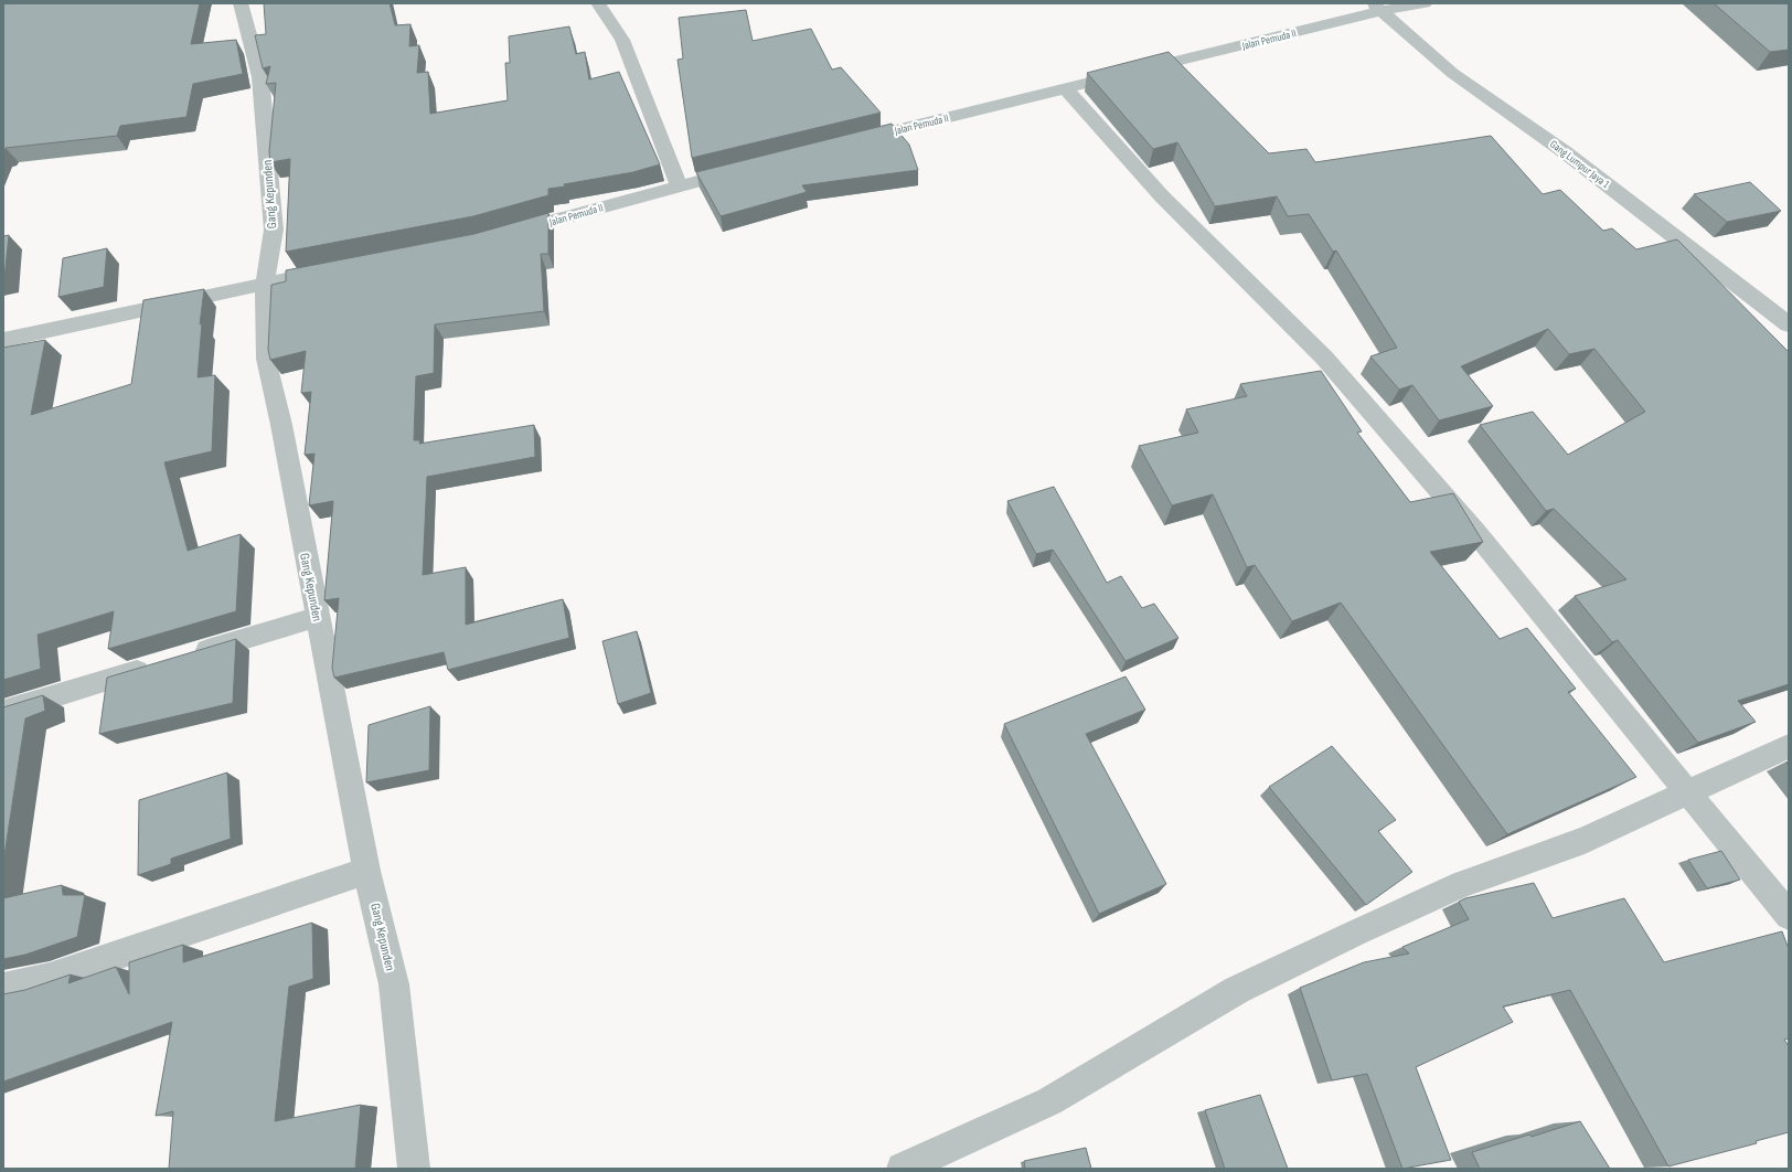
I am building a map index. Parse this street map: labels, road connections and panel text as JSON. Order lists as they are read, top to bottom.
{
  "streets": {
    "street": ["Jalan Pemuda II", "Gang Lumpur Jaya 1", "Gang Kepunden"]
  },
  "crossings": [
    ["Jalan Pemuda II", "Gang Lumpur Jaya 1"]
  ]
}
